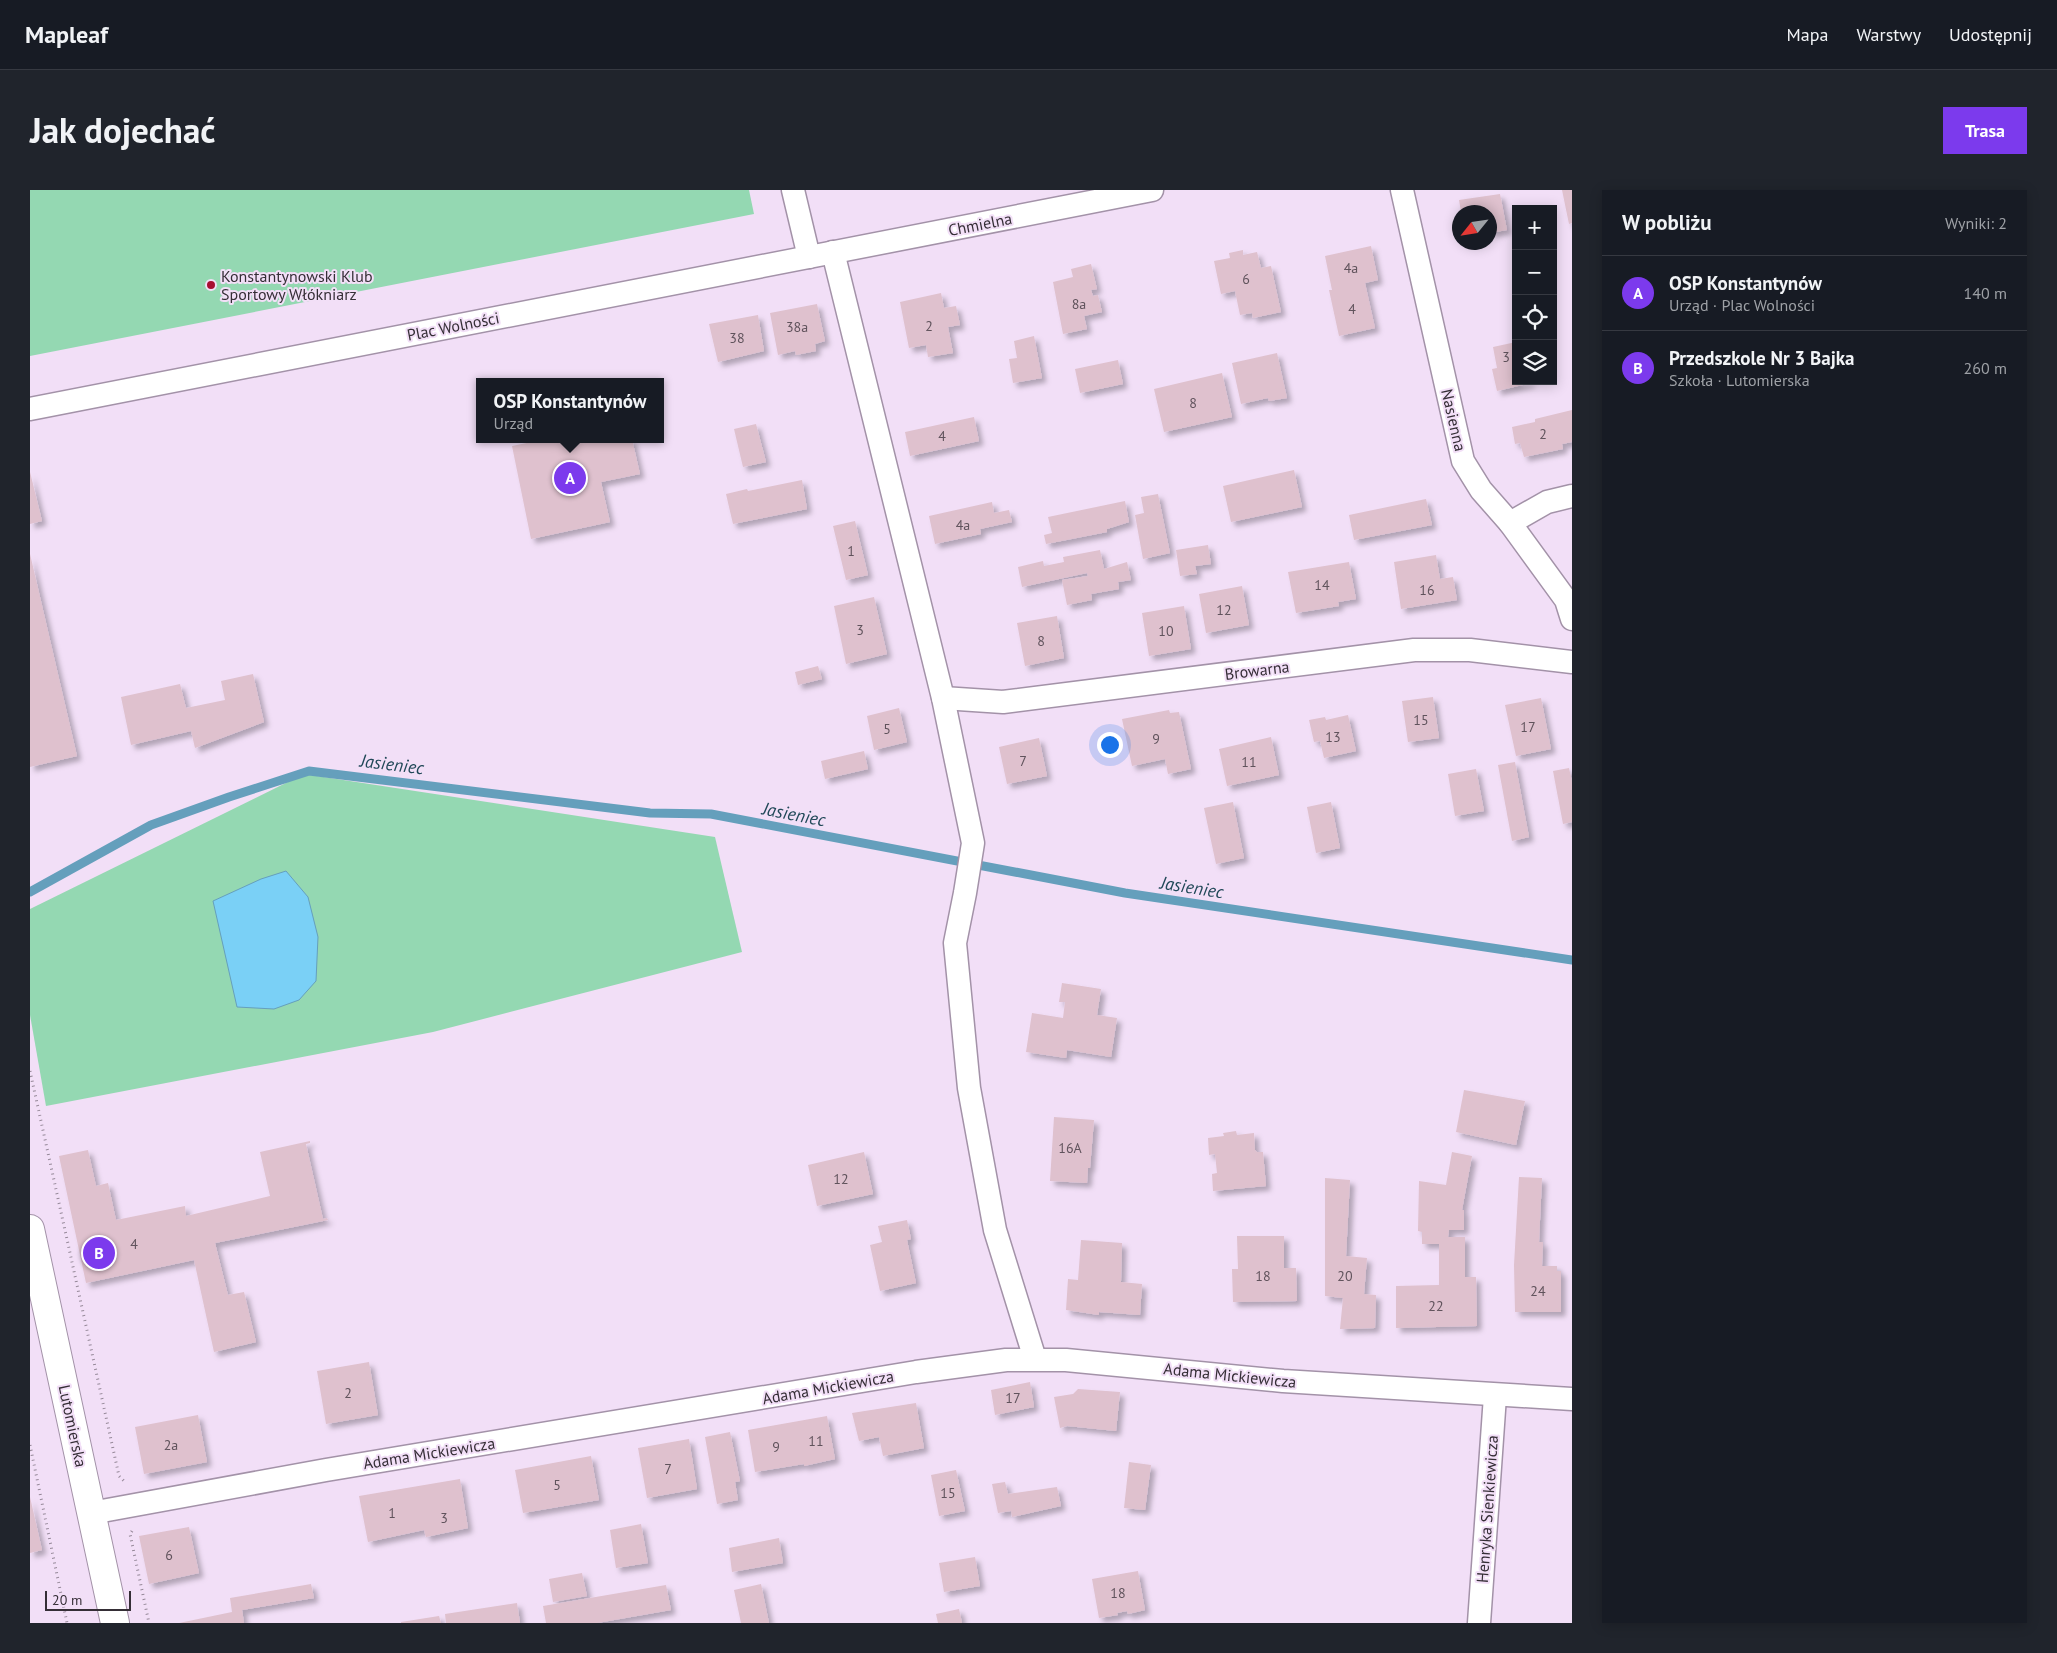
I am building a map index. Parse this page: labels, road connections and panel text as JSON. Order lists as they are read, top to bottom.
{
  "streets": {
    "main road": ["Lutomierska"],
    "street": [
      "Chmielna",
      "Plac Wolności",
      "Nasienna",
      "Browarna",
      "Adama Mickiewicza",
      "Henryka Sienkiewicza"
    ]
  },
  "crossings": [
    ["Chmielna", "Plac Wolności"],
    ["Adama Mickiewicza", "Lutomierska"],
    ["Adama Mickiewicza", "Henryka Sienkiewicza"]
  ],
  "water": ["Jasieniec"],
  "places": ["Konstantynowski Klub Sportowy Włókniarz"],
  "house_numbers": [
    "4a",
    "6",
    "8a",
    "4",
    "2",
    "38a",
    "38",
    "3",
    "8",
    "2",
    "4",
    "4a",
    "1",
    "14",
    "16",
    "12",
    "3",
    "10",
    "8",
    "15",
    "17",
    "5",
    "13",
    "9",
    "7",
    "11",
    "16A",
    "12",
    "4",
    "18",
    "20",
    "24",
    "22",
    "2",
    "17",
    "11",
    "2a",
    "9",
    "7",
    "5",
    "15",
    "1",
    "3",
    "6",
    "18"
  ],
  "scale_bar": "20 m",
  "north": "bottom left",
  "page": {
    "header": "Mapleaf",
    "nav": ["Mapa", "Warstwy", "Udostępnij"],
    "title": "Jak dojechać",
    "buttons": "Trasa",
    "heading": ["W pobliżu", "Wyniki: 2"],
    "map_buttons": ["+", "−"],
    "list": [
      {
        "mark": "A",
        "name": "OSP Konstantynów",
        "note": "Urząd · Plac Wolności",
        "value": "140 m"
      },
      {
        "mark": "B",
        "name": "Przedszkole Nr 3 Bajka",
        "note": "Szkoła · Lutomierska",
        "value": "260 m"
      }
    ],
    "popup": ["OSP Konstantynów", "Urząd"],
    "pins": ["A", "B"],
    "scale": "20 m"
  }
}
